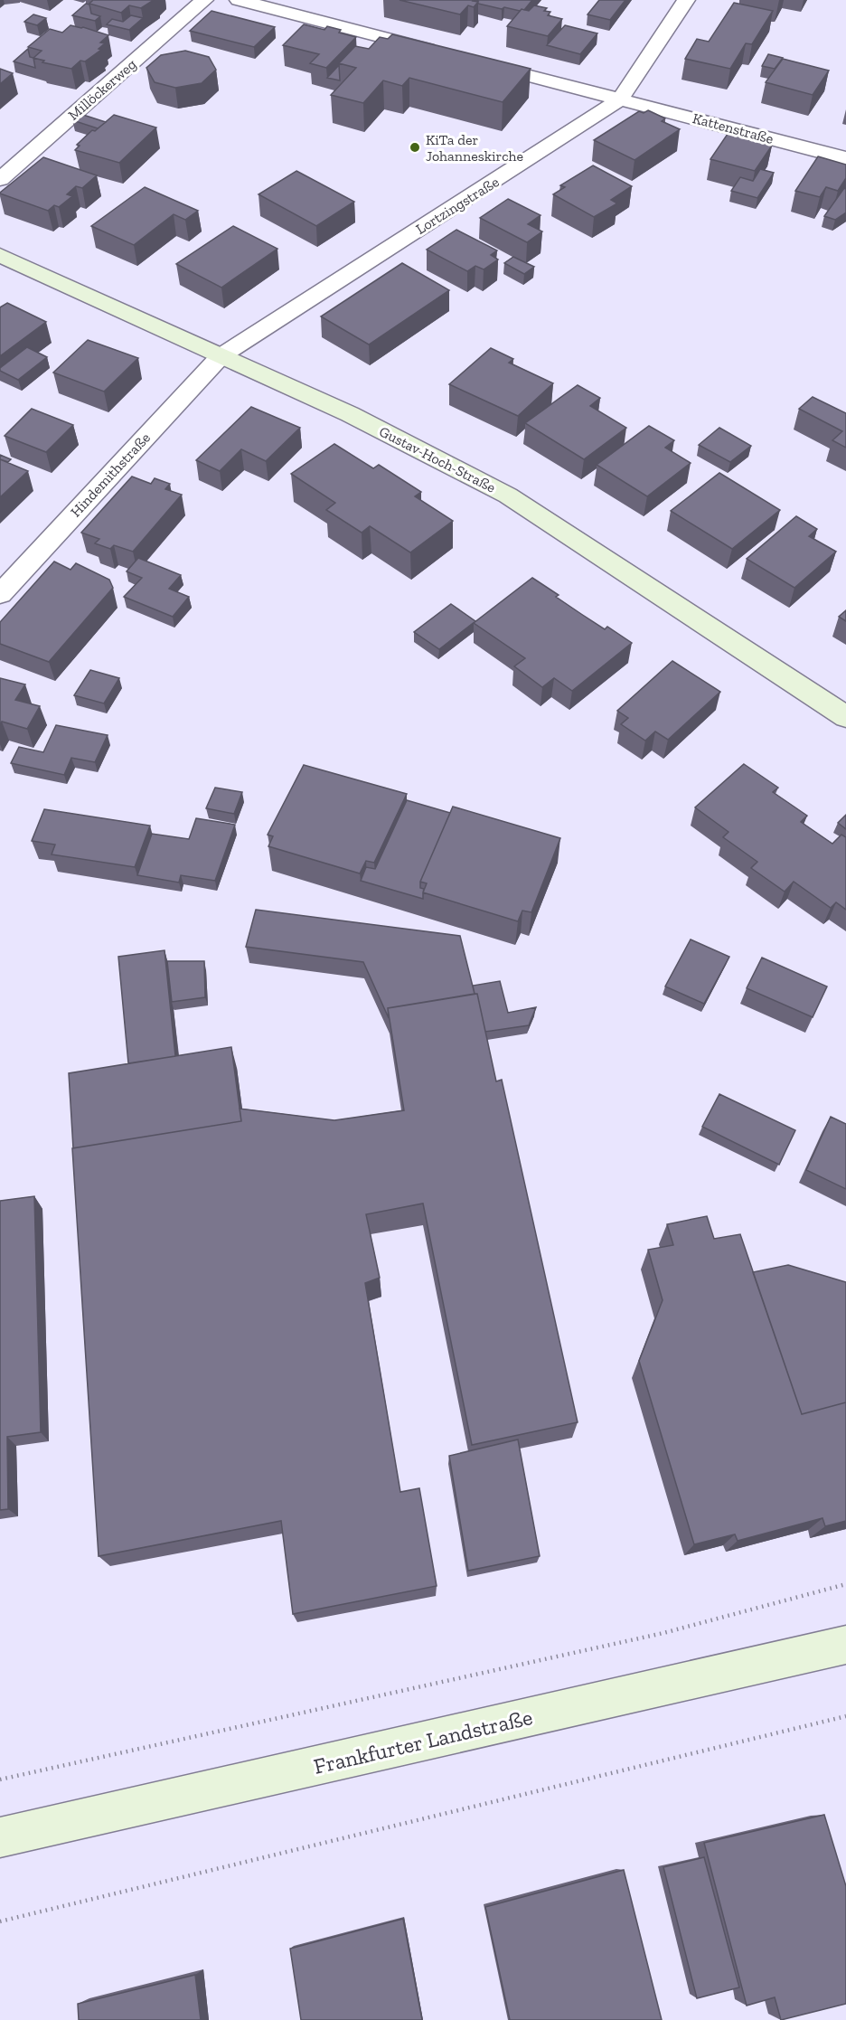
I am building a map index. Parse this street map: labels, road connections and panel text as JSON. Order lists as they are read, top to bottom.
{
  "streets": {
    "main road": ["Gustav-Hoch-Straße", "Frankfurter Landstraße"],
    "street": [
      "Millöckerweg",
      "Kattenstraße",
      "Lortzingstraße",
      "Hindemithstraße"
    ]
  },
  "crossings": [
    ["Kattenstraße", "Lortzingstraße"],
    ["Lortzingstraße", "Gustav-Hoch-Straße"],
    ["Lortzingstraße", "Hindemithstraße"],
    ["Gustav-Hoch-Straße", "Hindemithstraße"]
  ],
  "places": ["KiTa der Johanneskirche"]
}
